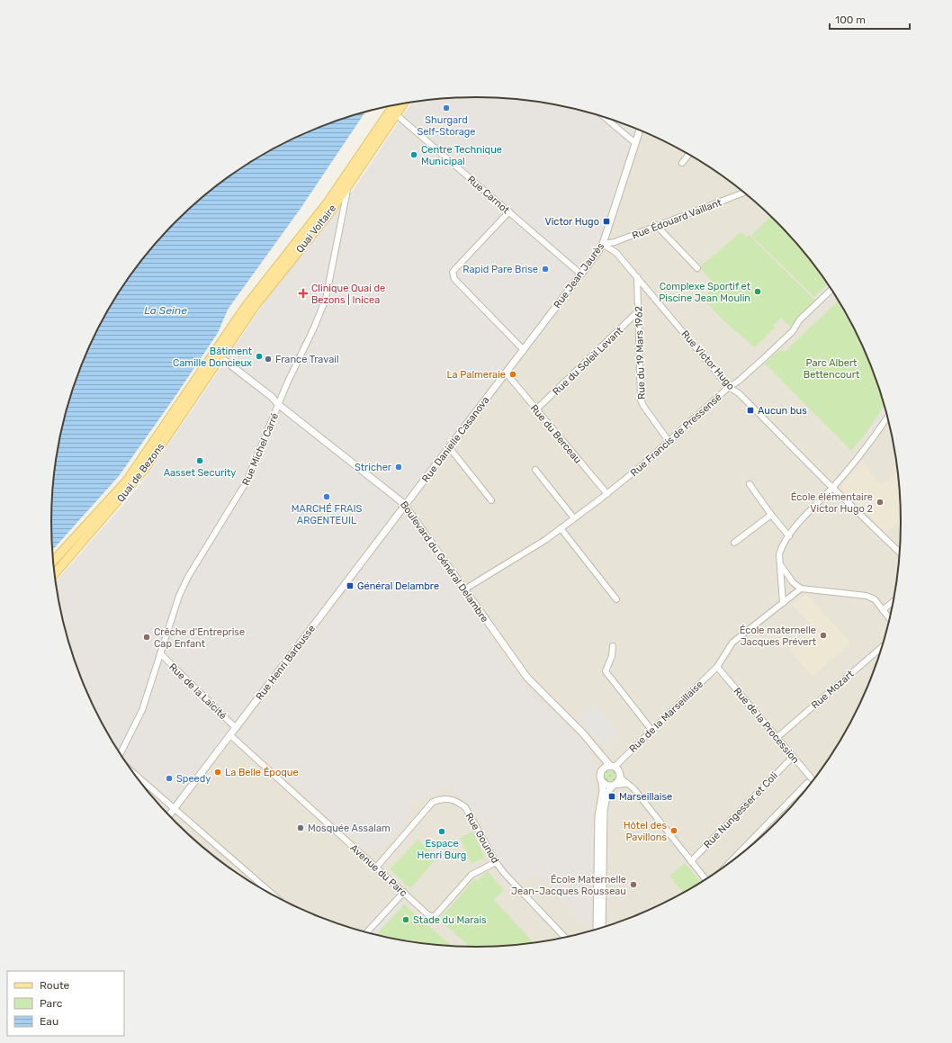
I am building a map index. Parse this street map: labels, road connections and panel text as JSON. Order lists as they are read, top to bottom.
{
  "streets": {
    "main road": ["Quai Voltaire", "Quai de Bezons"],
    "street": [
      "Rue Carnot",
      "Rue Édouard Vaillant",
      "Rue Jean Jaurès",
      "Rue du 19 Mars 1962",
      "Rue Victor Hugo",
      "Rue du Soleil Levant",
      "Rue du Berceau",
      "Rue Francis de Pressensé",
      "Rue Danielle Casanova",
      "Rue Michel Carré",
      "Boulevard du Général Delambre",
      "Rue Henri Barbusse",
      "Rue Mozart",
      "Rue de la Laïcité",
      "Rue de la Marseillaise",
      "Rue de la Procession",
      "Rue Nungesser et Coli",
      "Rue Gounod",
      "Avenue du Parc"
    ]
  },
  "crossings": [
    ["Rue Carnot", "Quai Voltaire"],
    ["Rue Carnot", "Rue Jean Jaurès"],
    ["Rue Édouard Vaillant", "Rue Jean Jaurès"],
    ["Rue Édouard Vaillant", "Rue Victor Hugo"],
    ["Quai Voltaire", "Rue Michel Carré"],
    ["Quai Voltaire", "Quai de Bezons"],
    ["Quai Voltaire", "Boulevard du Général Delambre"],
    ["Rue Jean Jaurès", "Rue Victor Hugo"],
    ["Rue Jean Jaurès", "Rue du Berceau"],
    ["Rue Jean Jaurès", "Rue Danielle Casanova"],
    ["Rue du 19 Mars 1962", "Rue Victor Hugo"],
    ["Rue du 19 Mars 1962", "Rue du Soleil Levant"],
    ["Rue du 19 Mars 1962", "Rue Francis de Pressensé"],
    ["Rue Victor Hugo", "Rue Francis de Pressensé"],
    ["Rue du Soleil Levant", "Rue du Berceau"],
    ["Rue du Berceau", "Rue Francis de Pressensé"],
    ["Rue du Berceau", "Rue Danielle Casanova"],
    ["Rue Francis de Pressensé", "Boulevard du Général Delambre"],
    ["Rue Danielle Casanova", "Boulevard du Général Delambre"],
    ["Rue Danielle Casanova", "Rue Henri Barbusse"],
    ["Rue Michel Carré", "Boulevard du Général Delambre"],
    ["Rue Michel Carré", "Rue de la Laïcité"],
    ["Quai de Bezons", "Boulevard du Général Delambre"],
    ["Boulevard du Général Delambre", "Rue Henri Barbusse"],
    ["Boulevard du Général Delambre", "Rue de la Marseillaise"],
    ["Rue Henri Barbusse", "Rue de la Laïcité"],
    ["Rue Henri Barbusse", "Avenue du Parc"],
    ["Rue Mozart", "Rue de la Procession"],
    ["Rue de la Marseillaise", "Rue de la Procession"],
    ["Rue de la Procession", "Rue Nungesser et Coli"],
    ["Rue Gounod", "Avenue du Parc"]
  ],
  "water": ["La Seine"],
  "parks": ["Parc Albert Bettencourt"],
  "places": {
    "other": [
      "Shurgard Self-Storage",
      "Centre Technique Municipal",
      "Rapid Pare Brise",
      "Complexe Sportif et Piscine Jean Moulin",
      "Bâtiment Camille Doncieux",
      "France Travail",
      "La Palmeraie",
      "Aasset Security",
      "Stricher",
      "MARCHÉ FRAIS ARGENTEUIL",
      "École élémentaire Victor Hugo 2",
      "École maternelle Jacques Prévert",
      "Crêche d'Entreprise Cap Enfant",
      "La Belle Époque",
      "Speedy",
      "Mosquée Assalam",
      "Hôtel des Pavillons",
      "Espace Henri Burg",
      "École Maternelle Jean-Jacques Rousseau",
      "Stade du Marais"
    ],
    "transit": [
      "Victor Hugo",
      "Aucun bus",
      "Général Delambre",
      "Marseillaise"
    ],
    "health": ["Clinique Quai de Bezons | Inicea"]
  },
  "legend": ["Route", "Parc", "Eau"],
  "scale_bar": "100 m"
}
